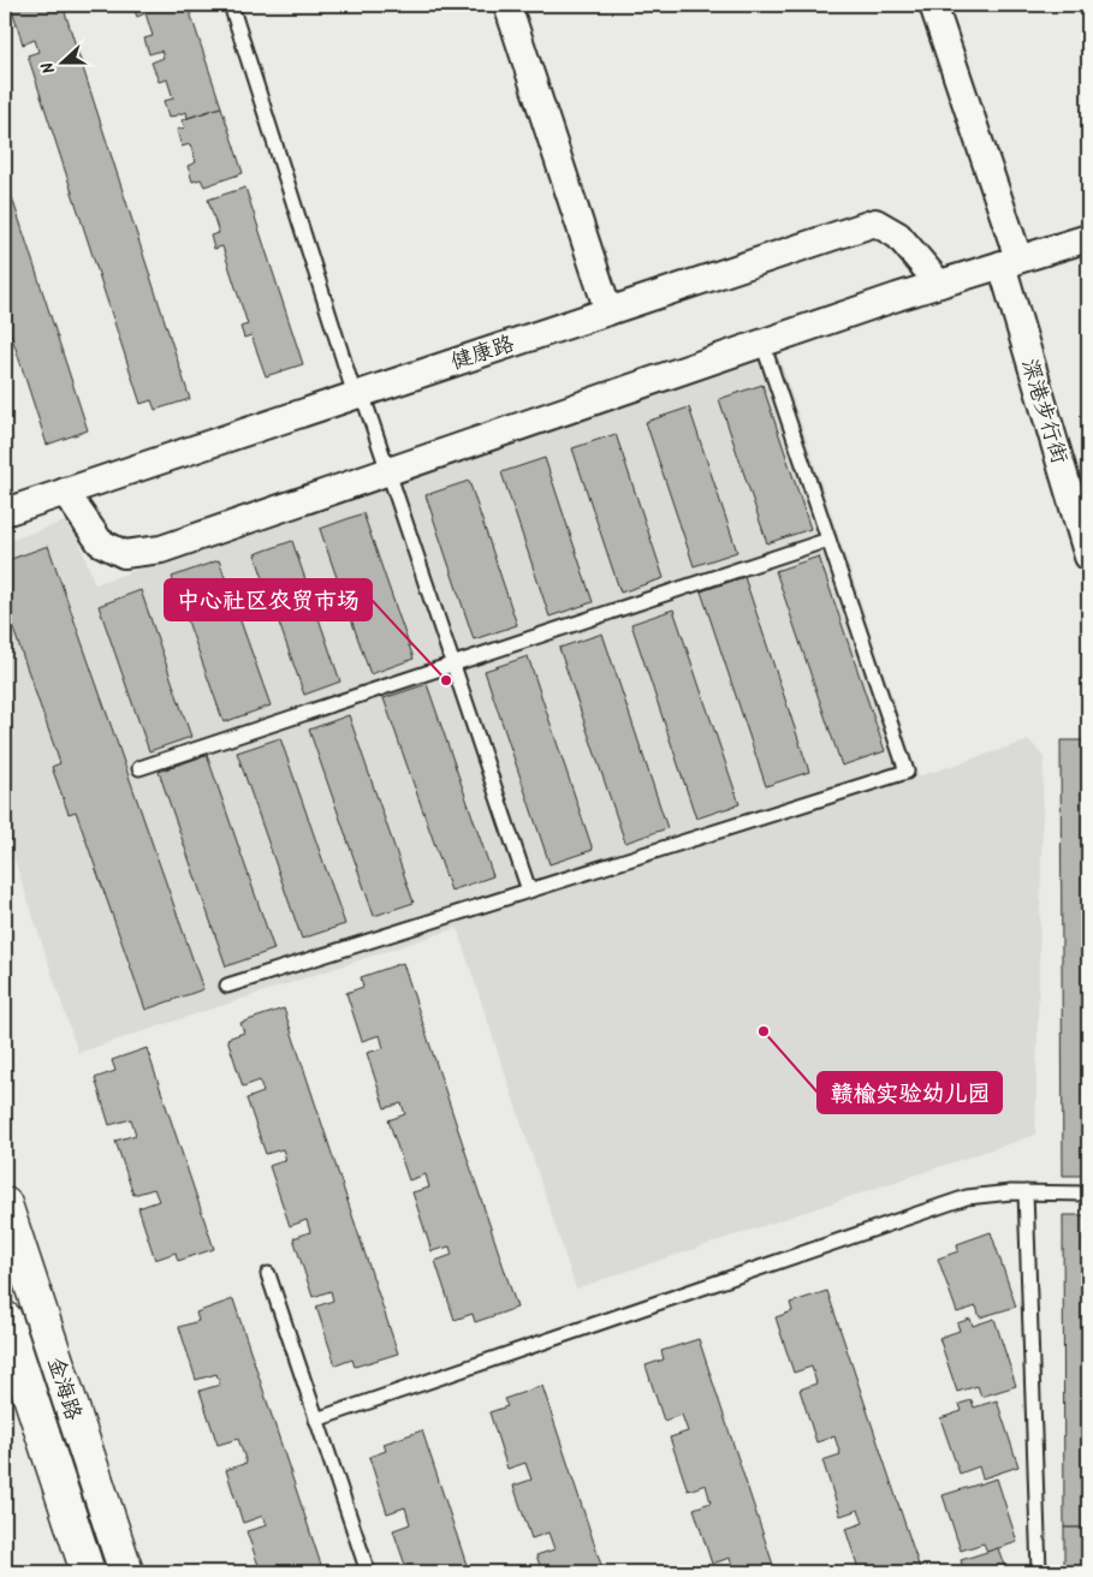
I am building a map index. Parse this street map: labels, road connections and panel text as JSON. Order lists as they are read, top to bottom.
{
  "streets": {
    "main road": ["金海路"],
    "street": ["健康路", "深港步行街"]
  },
  "places": ["中心社区农贸市场", "赣榆实验幼儿园"],
  "north": "left"
}
